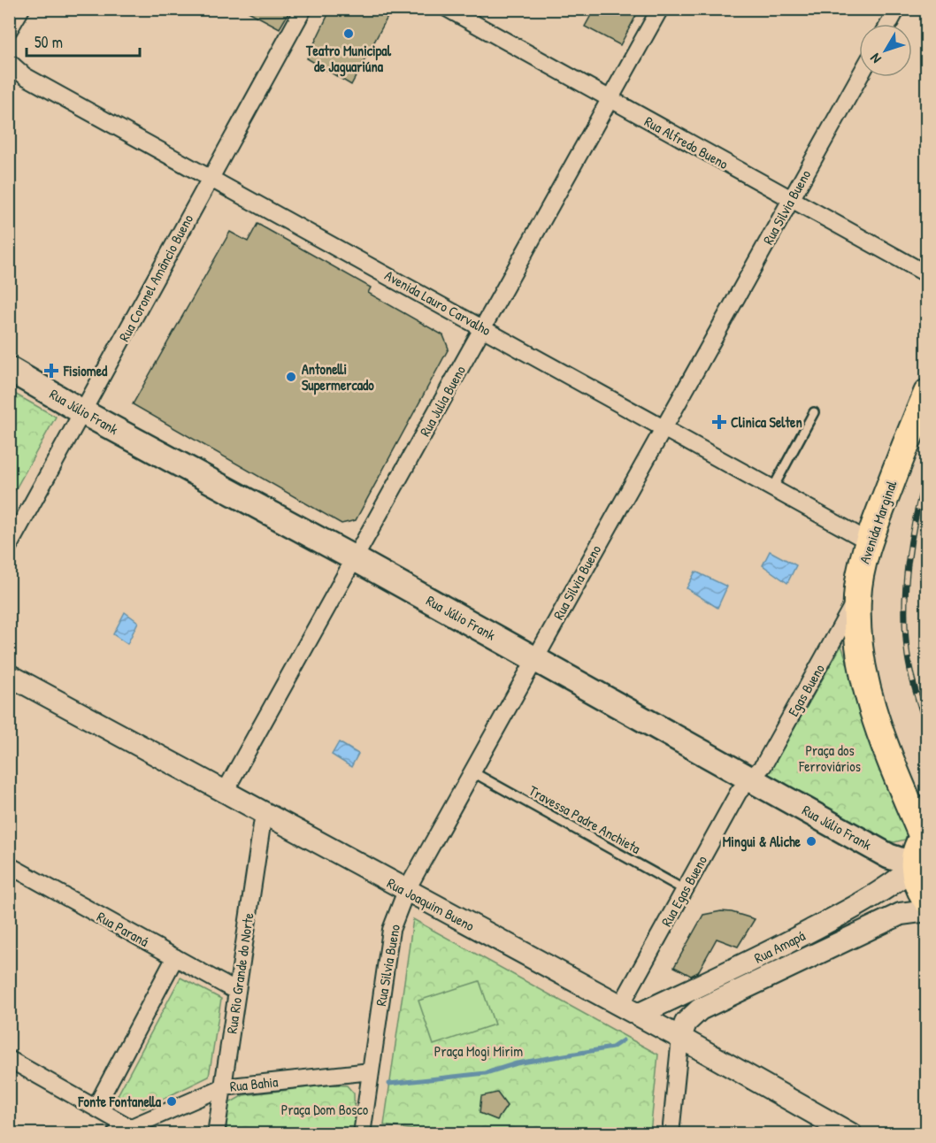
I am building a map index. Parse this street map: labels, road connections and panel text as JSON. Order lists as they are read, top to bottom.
{
  "streets": {
    "main road": ["Rua Júlio Frank", "Avenida Marginal"],
    "street": [
      "Rua Alfredo Bueno",
      "Rua Silvia Bueno",
      "Rua Coronel Amâncio Bueno",
      "Avenida Lauro Carvalho",
      "Rua Julia Bueno",
      "Egas Bueno",
      "Rua Egas Bueno",
      "Rua Joaquim Bueno",
      "Rua Paraná",
      "Rua Amapá",
      "Rua Rio Grande do Norte",
      "Rua Bahia"
    ],
    "lane": ["Travessa Padre Anchieta"]
  },
  "crossings": [
    ["Rua Alfredo Bueno", "Rua Silvia Bueno"],
    ["Rua Alfredo Bueno", "Rua Julia Bueno"],
    ["Rua Silvia Bueno", "Avenida Lauro Carvalho"],
    ["Rua Silvia Bueno", "Rua Júlio Frank"],
    ["Rua Silvia Bueno", "Travessa Padre Anchieta"],
    ["Rua Silvia Bueno", "Rua Joaquim Bueno"],
    ["Rua Silvia Bueno", "Rua Bahia"],
    ["Rua Coronel Amâncio Bueno", "Avenida Lauro Carvalho"],
    ["Rua Coronel Amâncio Bueno", "Rua Júlio Frank"],
    ["Avenida Lauro Carvalho", "Rua Julia Bueno"],
    ["Avenida Lauro Carvalho", "Avenida Marginal"],
    ["Rua Julia Bueno", "Rua Júlio Frank"],
    ["Rua Julia Bueno", "Rua Joaquim Bueno"],
    ["Rua Júlio Frank", "Egas Bueno"],
    ["Rua Júlio Frank", "Rua Egas Bueno"],
    ["Rua Júlio Frank", "Rua Amapá"],
    ["Avenida Marginal", "Egas Bueno"],
    ["Egas Bueno", "Rua Egas Bueno"],
    ["Travessa Padre Anchieta", "Rua Egas Bueno"],
    ["Rua Egas Bueno", "Rua Joaquim Bueno"],
    ["Rua Egas Bueno", "Rua Amapá"],
    ["Rua Joaquim Bueno", "Rua Amapá"],
    ["Rua Joaquim Bueno", "Rua Rio Grande do Norte"],
    ["Rua Paraná", "Rua Rio Grande do Norte"],
    ["Rua Rio Grande do Norte", "Rua Bahia"]
  ],
  "parks": ["Praça dos Ferroviários", "Praça Mogi Mirim", "Praça Dom Bosco"],
  "places": {
    "other": [
      "Teatro Municipal de Jaguariúna",
      "Antonelli Supermercado",
      "Mingui & Aliche",
      "Fonte Fontanella"
    ],
    "health": ["Fisiomed", "Clinica Selten"]
  },
  "scale_bar": "50 m",
  "north": "bottom left"
}
